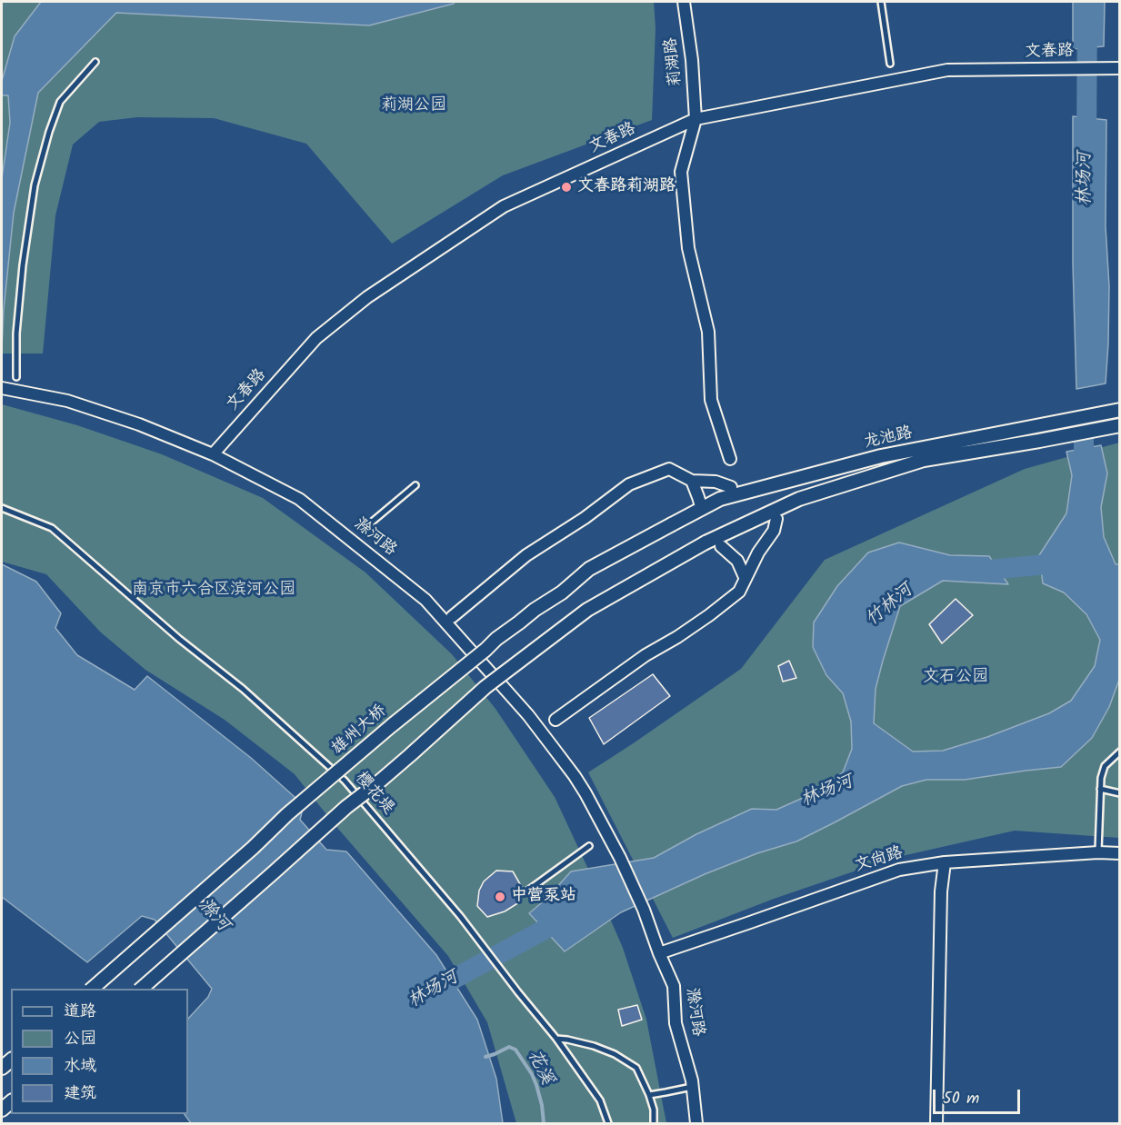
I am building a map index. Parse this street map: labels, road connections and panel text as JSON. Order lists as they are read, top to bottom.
{
  "streets": {
    "main road": ["龙池路", "雄州大桥"],
    "street": [
      "文春路",
      "莉湖路",
      "滁河路",
      "文尚路"
    ],
    "lane": ["樱花堤"]
  },
  "crossings": [
    ["文春路", "莉湖路"],
    ["文春路", "滁河路"],
    ["龙池路", "雄州大桥"],
    ["滁河路", "文尚路"]
  ],
  "water": [
    "林场河",
    "竹林河",
    "滁河",
    "花溪"
  ],
  "parks": ["莉湖公园", "南京市六合区滨河公园", "文石公园"],
  "places": ["文春路莉湖路", "中营泵站"],
  "legend": [
    "道路",
    "公园",
    "水域",
    "建筑"
  ],
  "scale_bar": "50 m"
}
